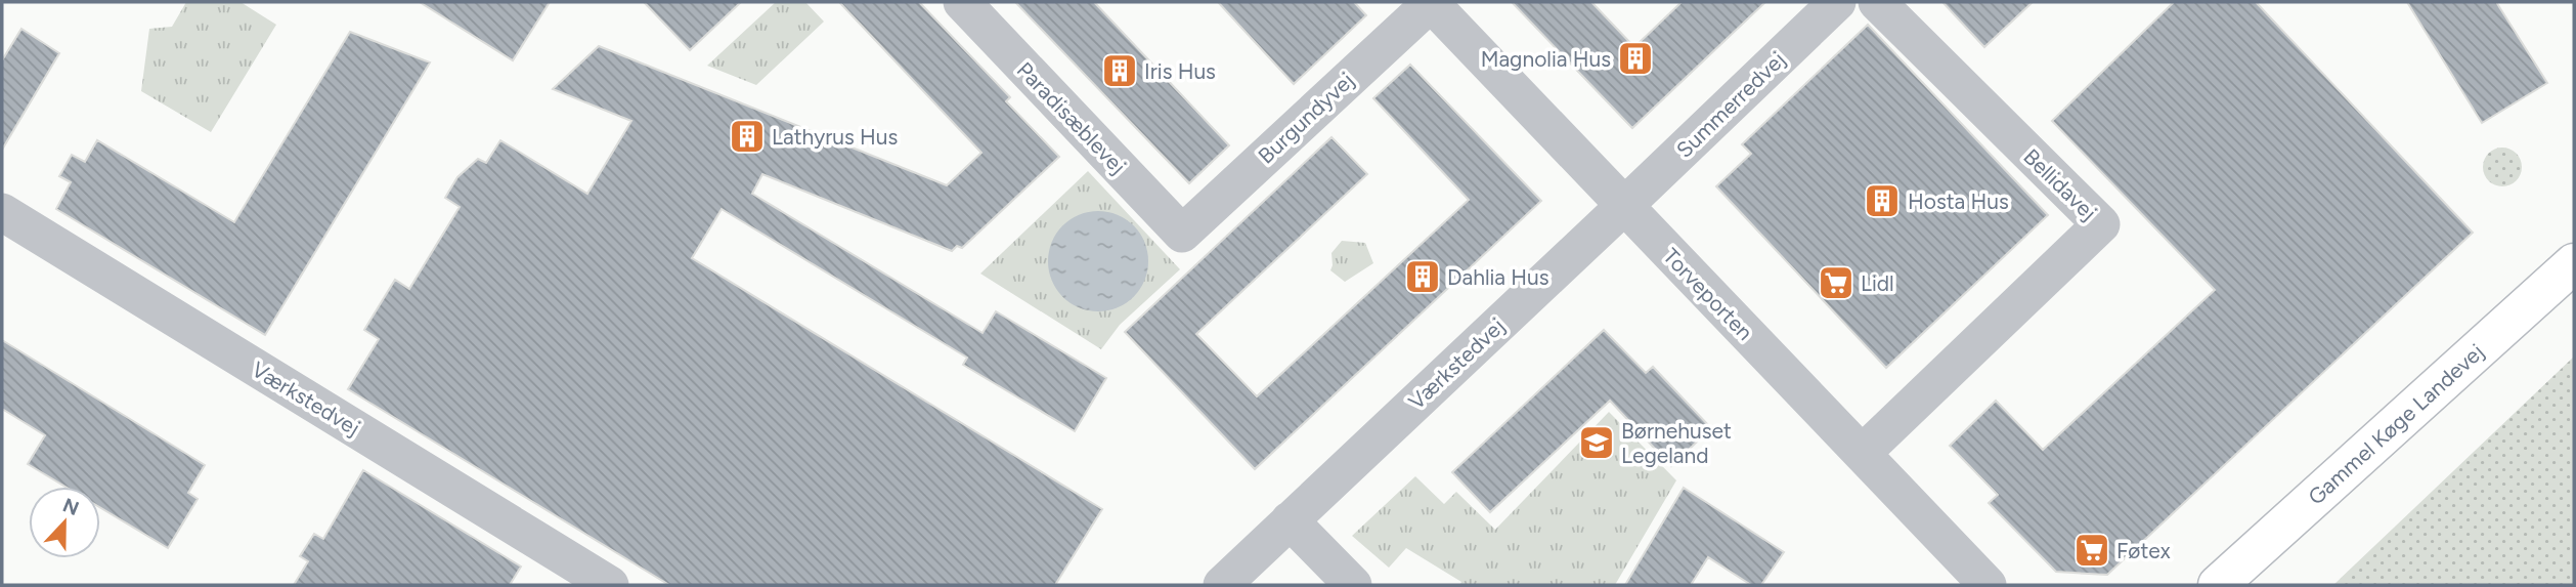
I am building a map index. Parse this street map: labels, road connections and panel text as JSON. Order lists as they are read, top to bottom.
{
  "streets": {
    "street": [
      "Summerredvej",
      "Paradisæblevej",
      "Burgundyvej",
      "Bellidavej",
      "Torveporten",
      "Værkstedvej",
      "Gammel Køge Landevej"
    ]
  },
  "crossings": [
    ["Summerredvej", "Torveporten"],
    ["Summerredvej", "Værkstedvej"],
    ["Paradisæblevej", "Burgundyvej"],
    ["Burgundyvej", "Torveporten"],
    ["Bellidavej", "Torveporten"],
    ["Torveporten", "Værkstedvej"]
  ],
  "places": {
    "building": [
      "Magnolia Hus",
      "Iris Hus",
      "Lathyrus Hus",
      "Hosta Hus",
      "Dahlia Hus"
    ],
    "supermarket": ["Lidl", "Føtex"],
    "school or university": ["Børnehuset Legeland"]
  },
  "north": "top"
}
